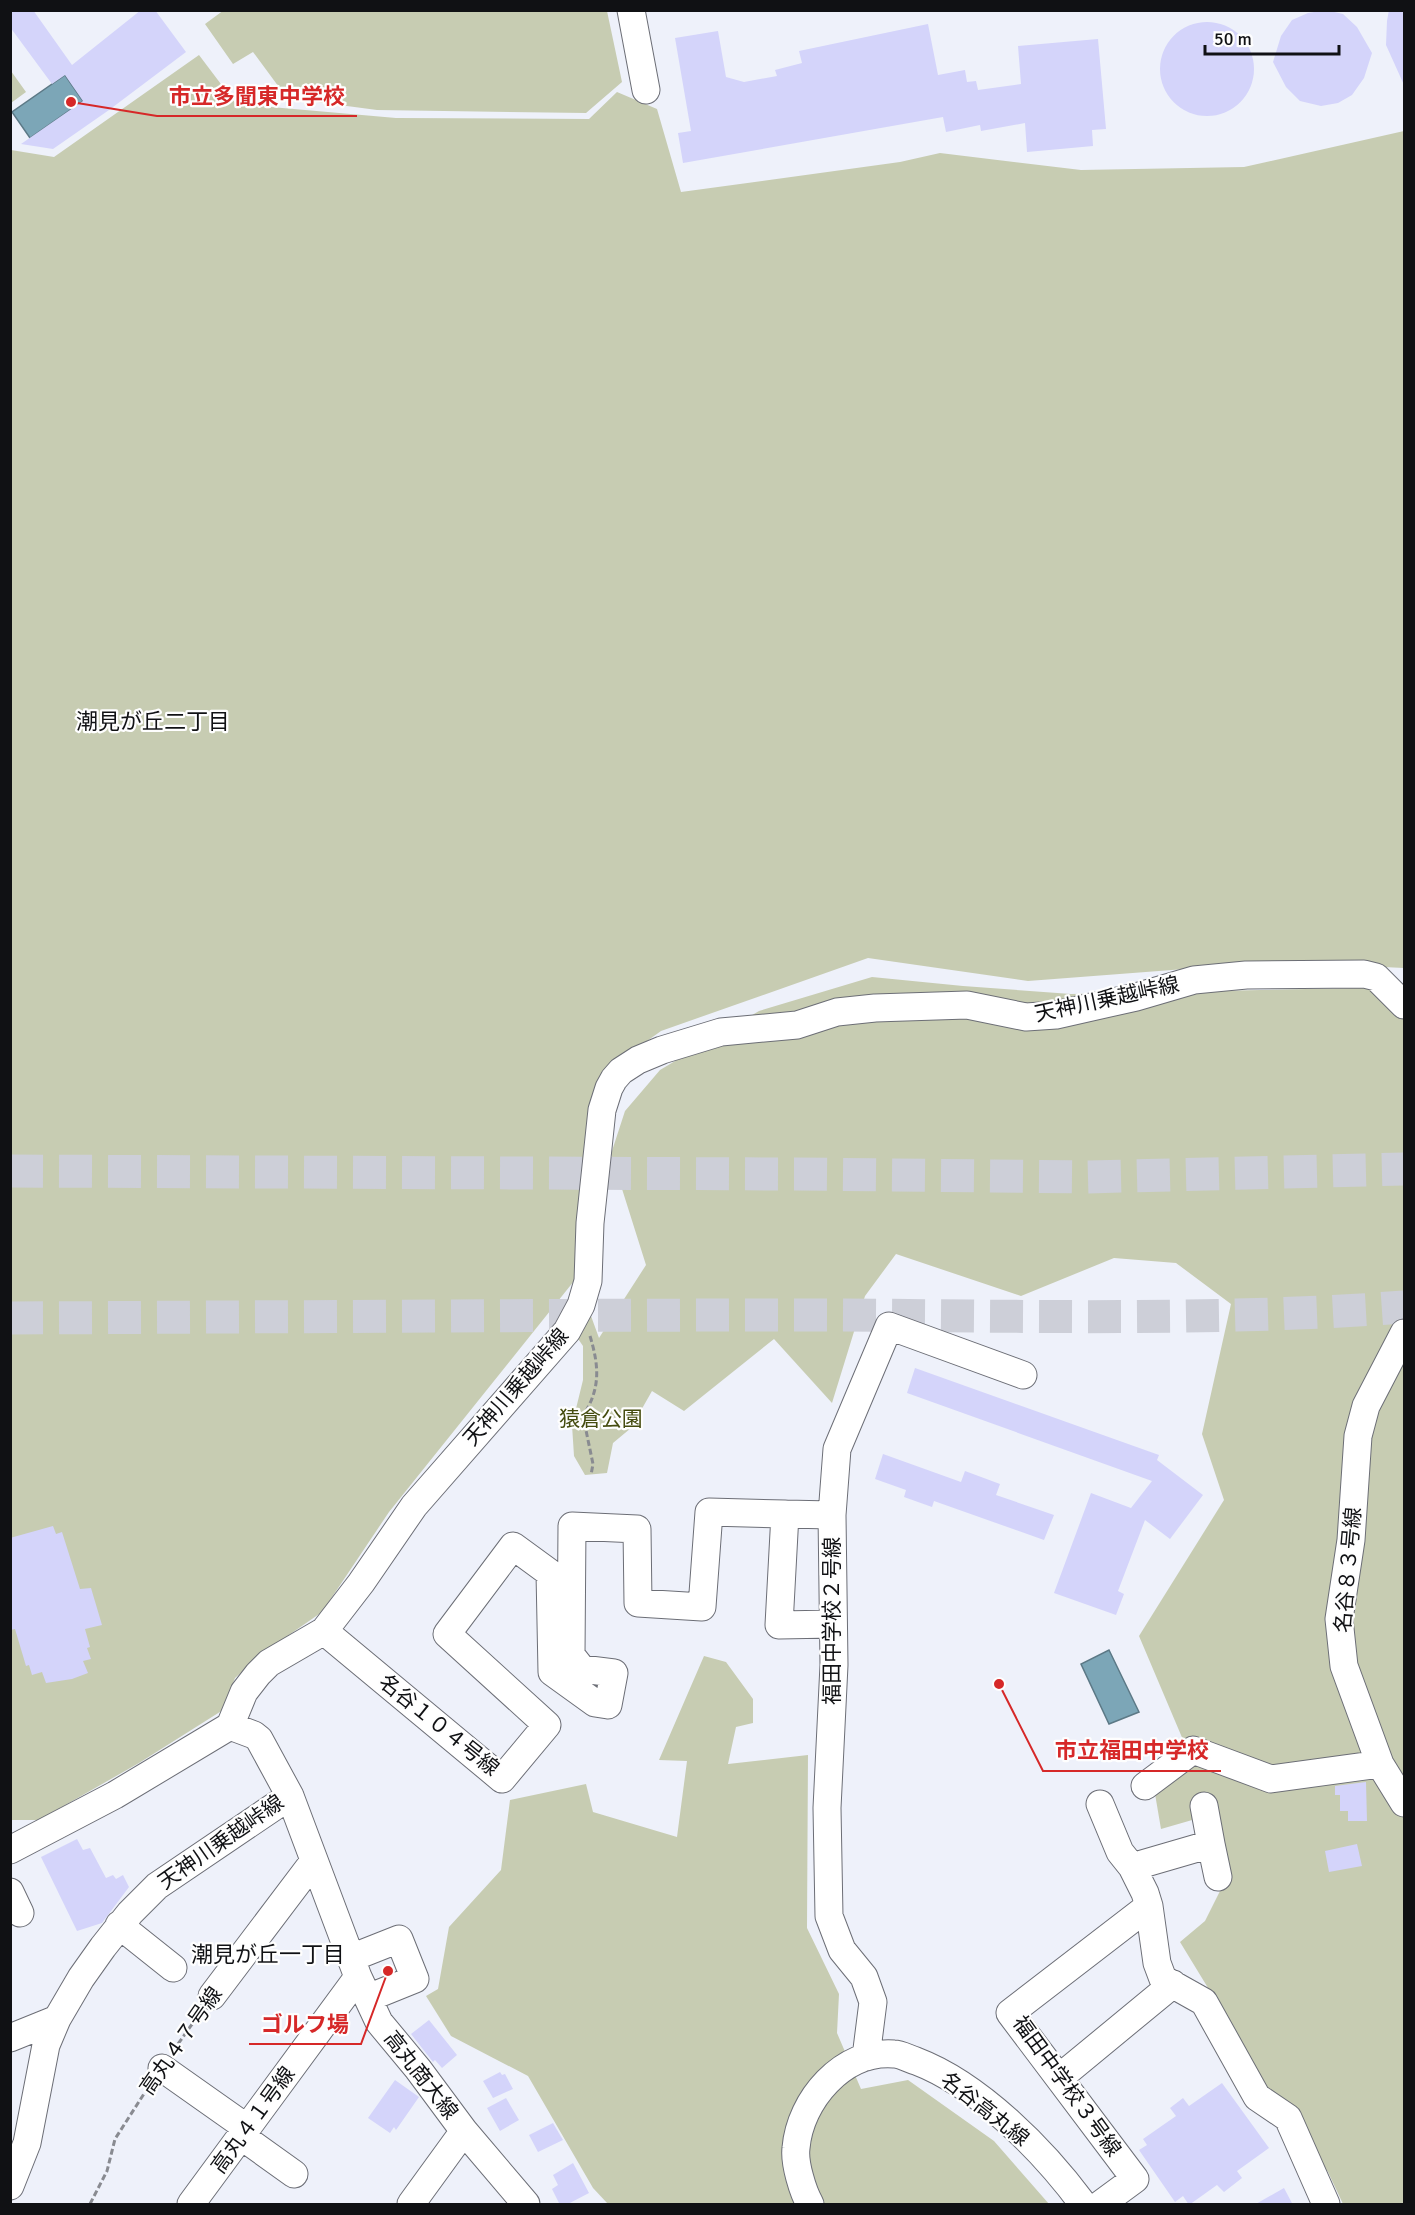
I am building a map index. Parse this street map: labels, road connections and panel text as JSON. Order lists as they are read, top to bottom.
{
  "streets": {
    "street": [
      "天神川乗越峠線",
      "名谷８３号線",
      "福田中学校２号線",
      "名谷１０４号線",
      "高丸４７号線",
      "高丸商大線",
      "福田中学校３号線",
      "名谷高丸線",
      "高丸４１号線"
    ]
  },
  "crossings": [
    ["天神川乗越峠線", "名谷１０４号線"],
    ["天神川乗越峠線", "高丸商大線"],
    ["福田中学校２号線", "名谷高丸線"],
    ["高丸４７号線", "高丸商大線"],
    ["高丸商大線", "高丸４１号線"]
  ],
  "districts": ["潮見が丘二丁目", "潮見が丘一丁目"],
  "parks": ["猿倉公園"],
  "places": ["市立多聞東中学校", "市立福田中学校", "ゴルフ場"],
  "scale_bar": "50 m"
}
